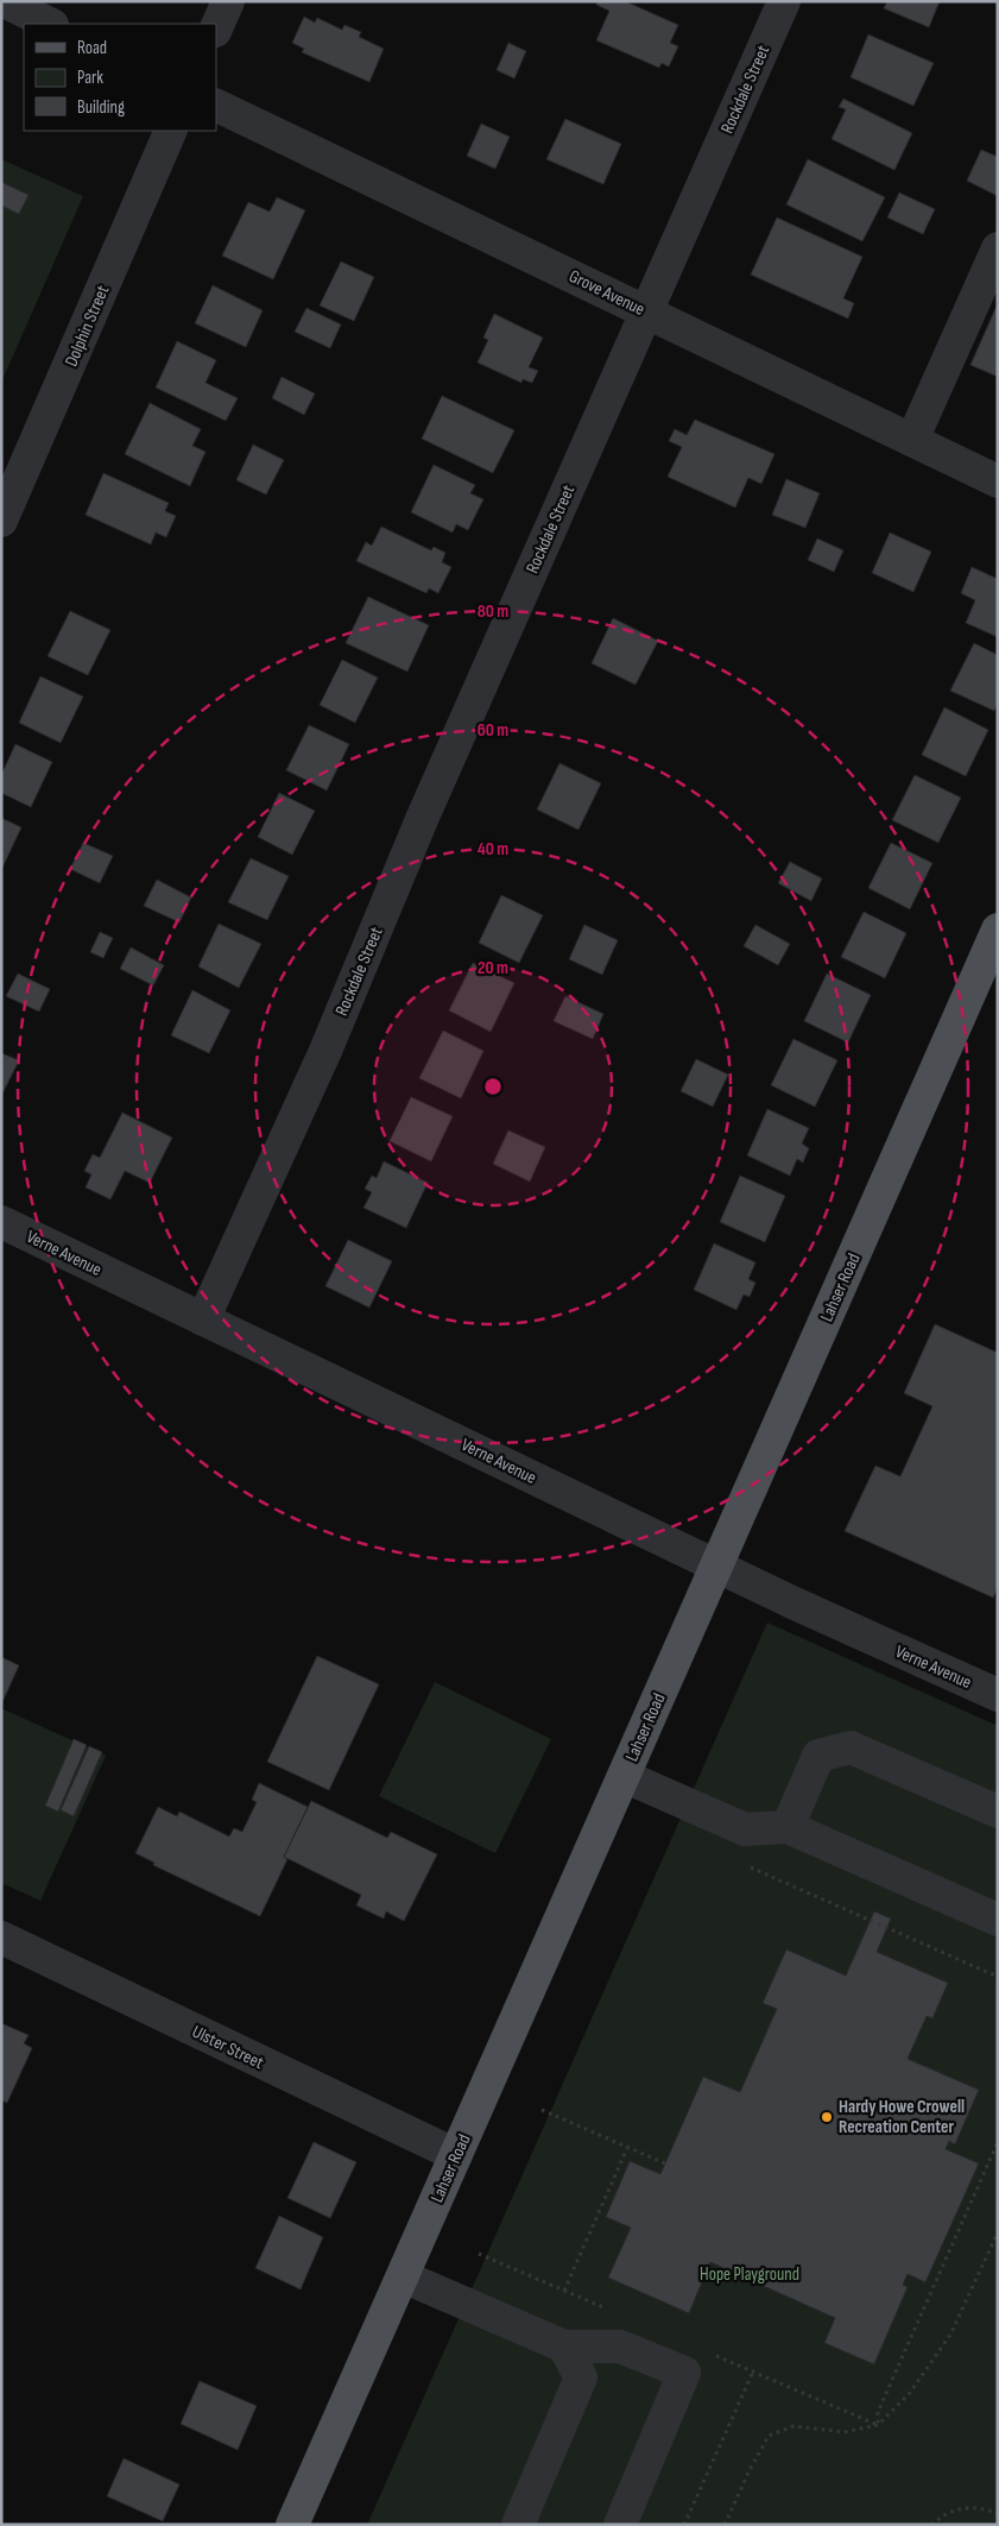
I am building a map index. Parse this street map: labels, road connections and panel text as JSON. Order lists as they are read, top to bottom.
{
  "streets": {
    "main road": ["Lahser Road"],
    "street": [
      "Rockdale Street",
      "Grove Avenue",
      "Dolphin Street",
      "Verne Avenue",
      "Ulster Street"
    ]
  },
  "crossings": [
    ["Rockdale Street", "Grove Avenue"],
    ["Rockdale Street", "Verne Avenue"],
    ["Verne Avenue", "Lahser Road"],
    ["Lahser Road", "Ulster Street"]
  ],
  "parks": ["Hope Playground"],
  "places": ["Hardy Howe Crowell Recreation Center"],
  "legend": ["Road", "Park", "Building"],
  "rings": [
    "80 m",
    "60 m",
    "40 m",
    "20 m"
  ]
}
